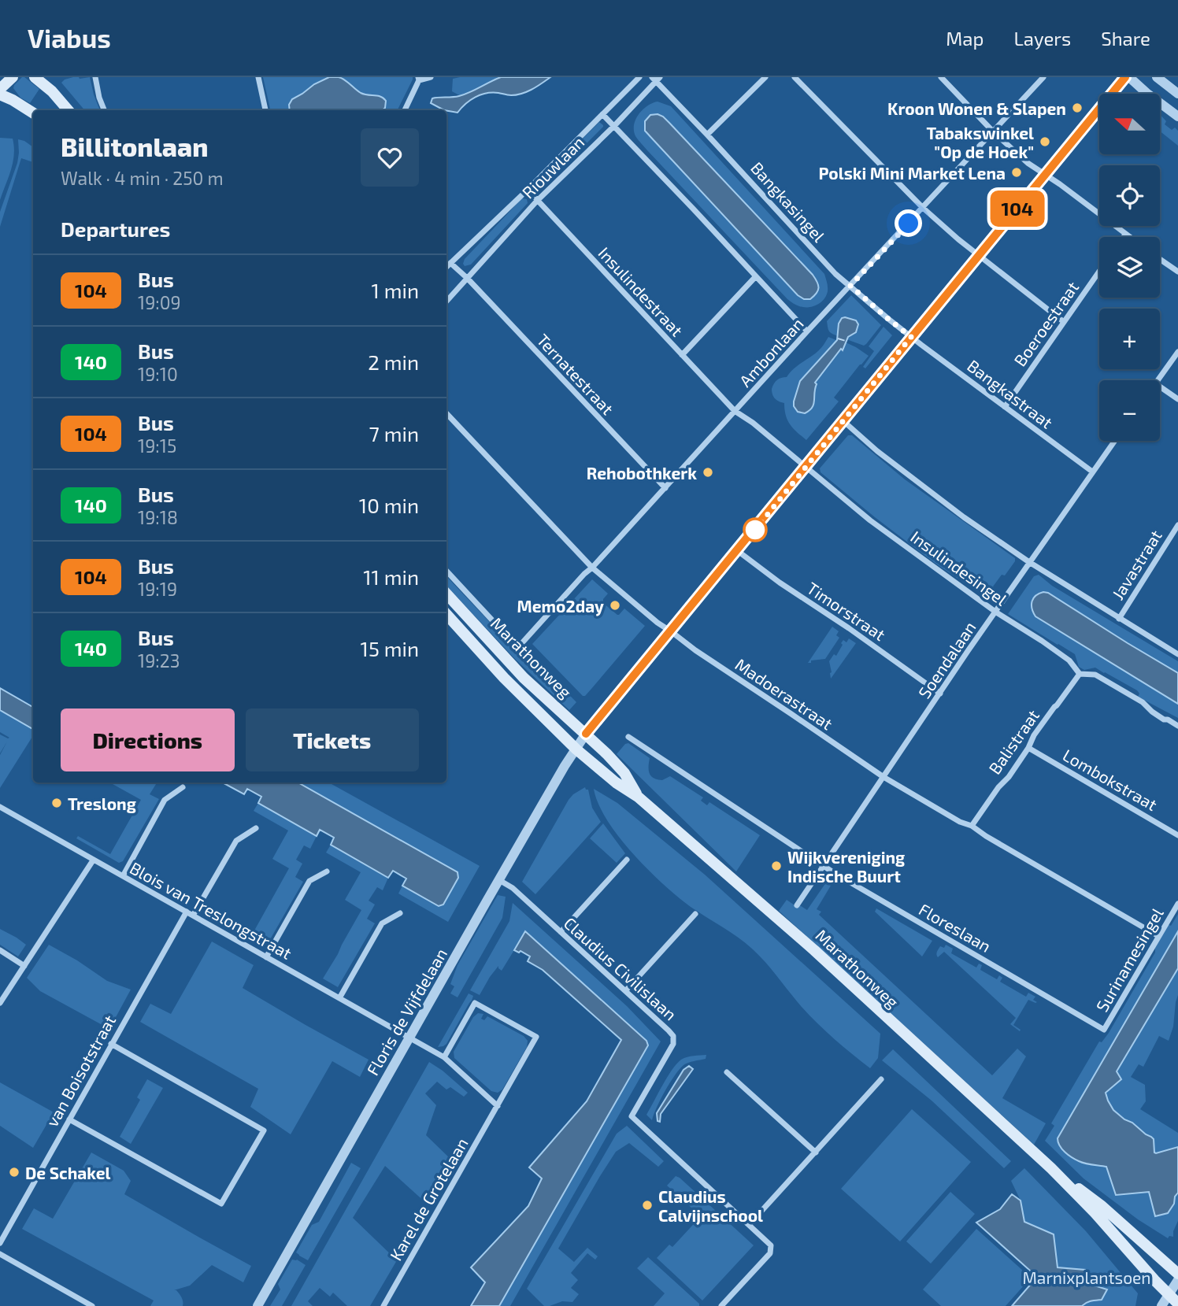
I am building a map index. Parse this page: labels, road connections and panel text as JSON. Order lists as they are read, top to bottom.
{
  "streets": {
    "main road": ["Marathonweg"],
    "street": [
      "Riouwlaan",
      "Bangkasingel",
      "Insulindestraat",
      "Boeroestraat",
      "Ambonlaan",
      "Ternatestraat",
      "Bangkastraat",
      "Javastraat",
      "Insulindesingel",
      "Timorstraat",
      "Soendalaan",
      "Madoerastraat",
      "Balistraat",
      "Lombokstraat",
      "Blois van Treslongstraat",
      "Floreslaan",
      "Surinamesingel",
      "Claudius Civilislaan",
      "Floris de Vijfdelaan",
      "van Boisotstraat",
      "Karel de Grotelaan"
    ]
  },
  "crossings": [
    ["Riouwlaan", "Bangkasingel"],
    ["Riouwlaan", "Insulindestraat"],
    ["Riouwlaan", "Ternatestraat"],
    ["Bangkasingel", "Ambonlaan"],
    ["Bangkasingel", "Bangkastraat"],
    ["Bangkasingel", "Floris de Vijfdelaan"],
    ["Insulindestraat", "Ambonlaan"],
    ["Insulindestraat", "Insulindesingel"],
    ["Boeroestraat", "Bangkastraat"],
    ["Ambonlaan", "Ternatestraat"],
    ["Ambonlaan", "Insulindesingel"],
    ["Ambonlaan", "Madoerastraat"],
    ["Bangkastraat", "Soendalaan"],
    ["Bangkastraat", "Floris de Vijfdelaan"],
    ["Insulindesingel", "Soendalaan"],
    ["Insulindesingel", "Balistraat"],
    ["Insulindesingel", "Floris de Vijfdelaan"],
    ["Timorstraat", "Soendalaan"],
    ["Timorstraat", "Floris de Vijfdelaan"],
    ["Marathonweg", "Floris de Vijfdelaan"],
    ["Soendalaan", "Madoerastraat"],
    ["Soendalaan", "Floreslaan"],
    ["Madoerastraat", "Balistraat"],
    ["Madoerastraat", "Surinamesingel"],
    ["Madoerastraat", "Floris de Vijfdelaan"],
    ["Balistraat", "Lombokstraat"],
    ["Blois van Treslongstraat", "Floris de Vijfdelaan"],
    ["Blois van Treslongstraat", "van Boisotstraat"],
    ["Floreslaan", "Surinamesingel"],
    ["Claudius Civilislaan", "Floris de Vijfdelaan"]
  ],
  "parks": ["Marnixplantsoen"],
  "places": [
    "Kroon Wonen & Slapen",
    "Tabakswinkel \"Op de Hoek\"",
    "Polski Mini Market Lena",
    "Rehobothkerk",
    "Memo2day",
    "Treslong",
    "Wijkvereniging Indische Buurt",
    "De Schakel",
    "Claudius Calvijnschool"
  ],
  "lines": ["bus line 104"],
  "north": "left",
  "page": {
    "header": "Viabus",
    "nav": ["Map", "Layers", "Share"],
    "on_map": "104",
    "map_buttons": ["+", "−"],
    "heading": [
      ["Billitonlaan", "Walk · 4 min · 250 m"],
      "Departures"
    ],
    "list": [
      {
        "mark": "104",
        "name": "Bus",
        "note": "19:09",
        "value": "1 min"
      },
      {
        "mark": "140",
        "name": "Bus",
        "note": "19:10",
        "value": "2 min"
      },
      {
        "mark": "104",
        "name": "Bus",
        "note": "19:15",
        "value": "7 min"
      },
      {
        "mark": "140",
        "name": "Bus",
        "note": "19:18",
        "value": "10 min"
      },
      {
        "mark": "104",
        "name": "Bus",
        "note": "19:19",
        "value": "11 min"
      },
      {
        "mark": "140",
        "name": "Bus",
        "note": "19:23",
        "value": "15 min"
      }
    ],
    "buttons": ["Directions", "Tickets"]
  }
}
